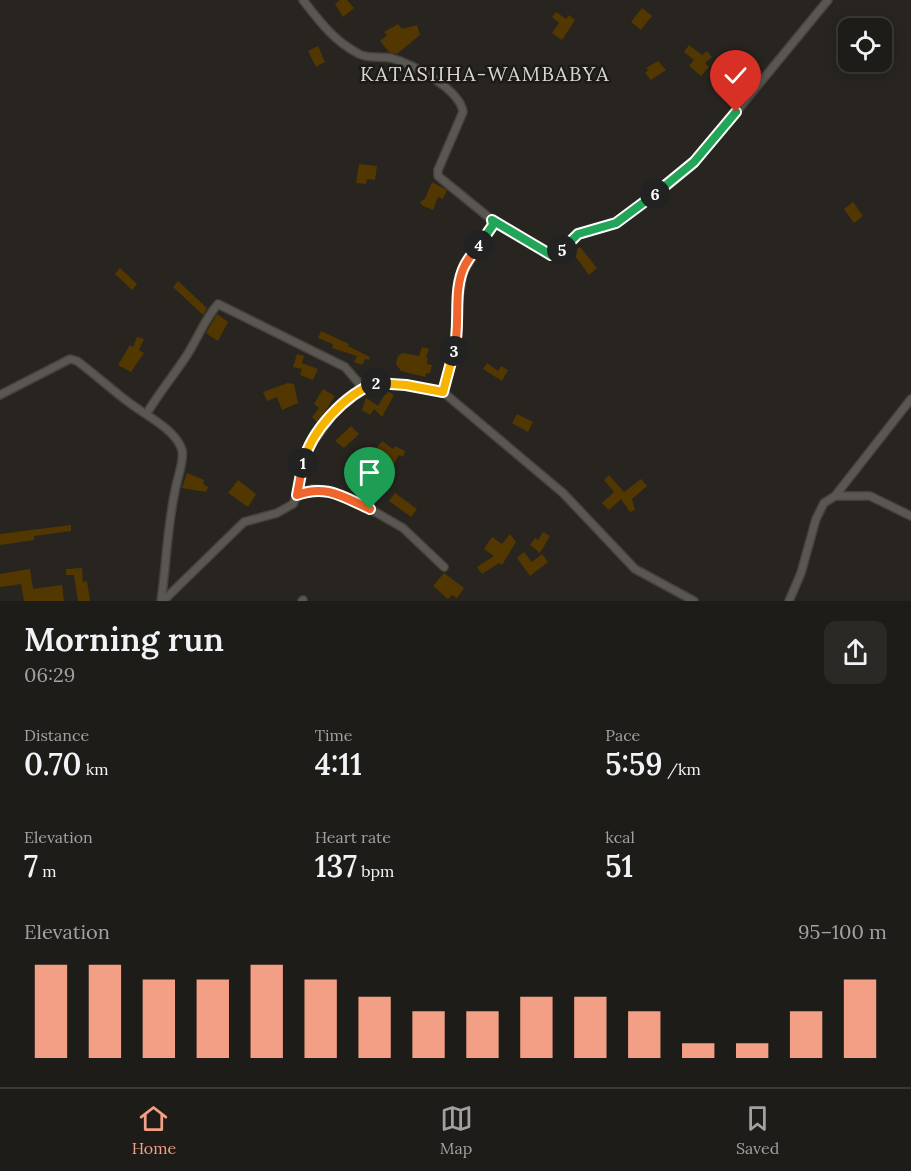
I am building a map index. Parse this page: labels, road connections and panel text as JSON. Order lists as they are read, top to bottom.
{
  "districts": ["KATASIIHA-WAMBABYA"],
  "page": {
    "pins": [
      "6",
      "4",
      "5",
      "3",
      "2",
      "1"
    ],
    "heading": ["Morning run", "06:29"],
    "stats": [
      ["Distance", "0.70 km"],
      ["Time", "4:11"],
      ["Pace", "5:59 /km"],
      ["Elevation", "7 m"],
      ["Heart rate", "137 bpm"],
      ["kcal", "51"]
    ],
    "chart": ["Elevation", "95–100 m"],
    "tabs": ["Home", "Map", "Saved"]
  }
}
